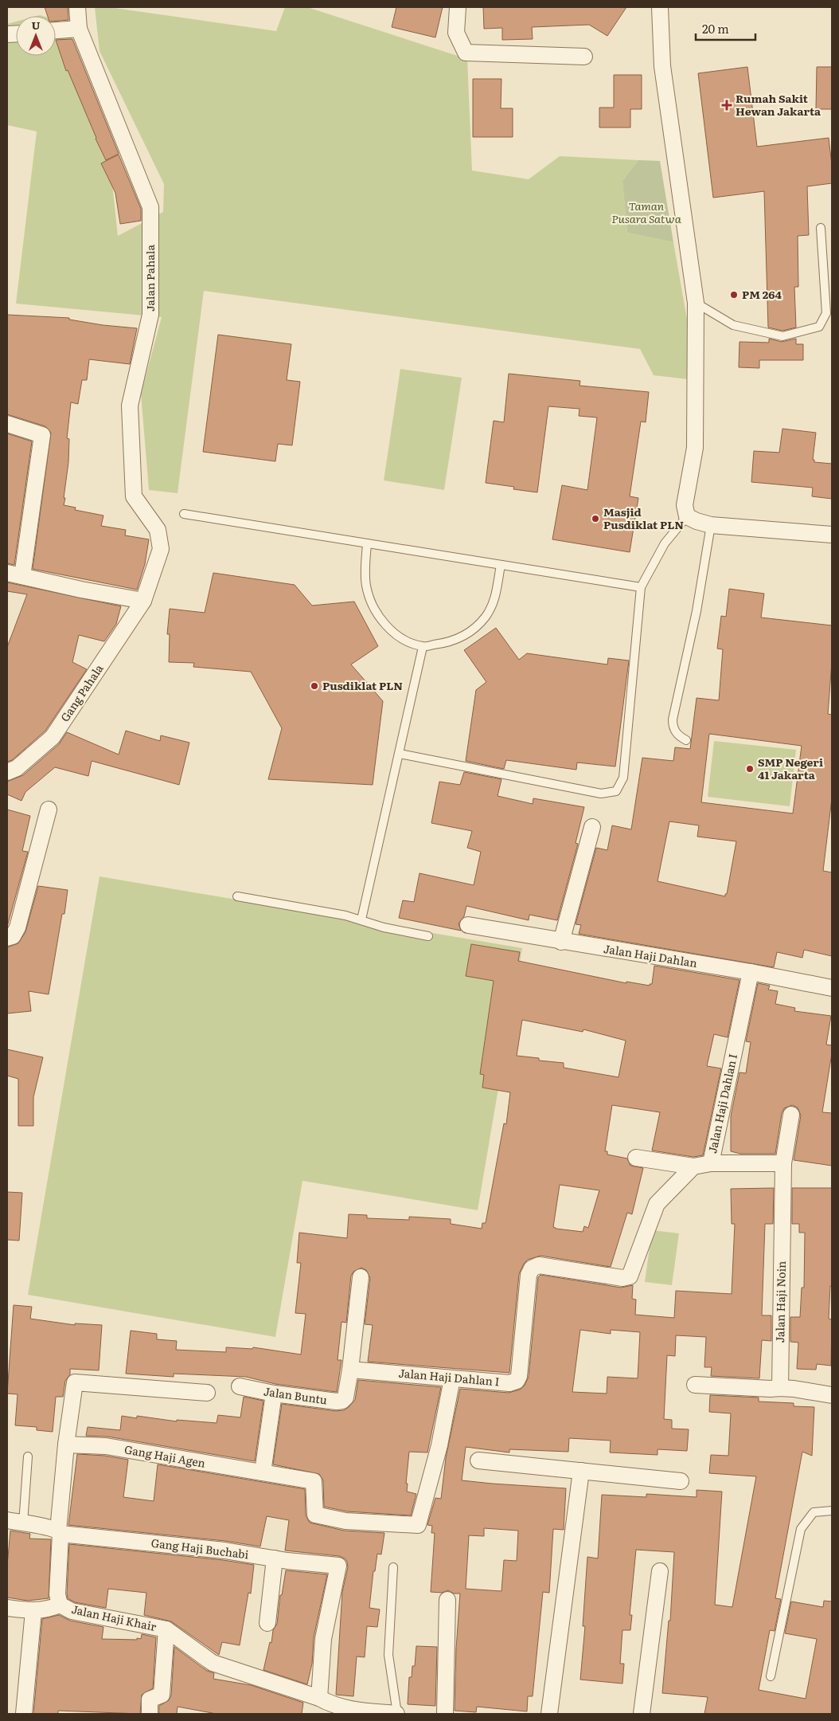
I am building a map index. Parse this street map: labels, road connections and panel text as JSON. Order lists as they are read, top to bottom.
{
  "streets": {
    "street": [
      "Jalan Pahala",
      "Gang Pahala",
      "Jalan Haji Dahlan",
      "Jalan Haji Dahlan I",
      "Jalan Haji Noin",
      "Jalan Buntu",
      "Gang Haji Agen",
      "Gang Haji Buchabi",
      "Jalan Haji Khair"
    ]
  },
  "crossings": [
    ["Jalan Pahala", "Gang Pahala"],
    ["Jalan Haji Dahlan", "Jalan Haji Dahlan I"],
    ["Jalan Haji Dahlan I", "Jalan Buntu"],
    ["Jalan Haji Dahlan I", "Gang Haji Agen"],
    ["Gang Haji Buchabi", "Jalan Haji Khair"]
  ],
  "parks": ["Taman Pusara Satwa"],
  "places": {
    "health": ["Rumah Sakit Hewan Jakarta"],
    "other": [
      "PM 264",
      "Masjid Pusdiklat PLN",
      "Pusdiklat PLN",
      "SMP Negeri 41 Jakarta"
    ]
  },
  "scale_bar": "20 m",
  "north": "top"
}
